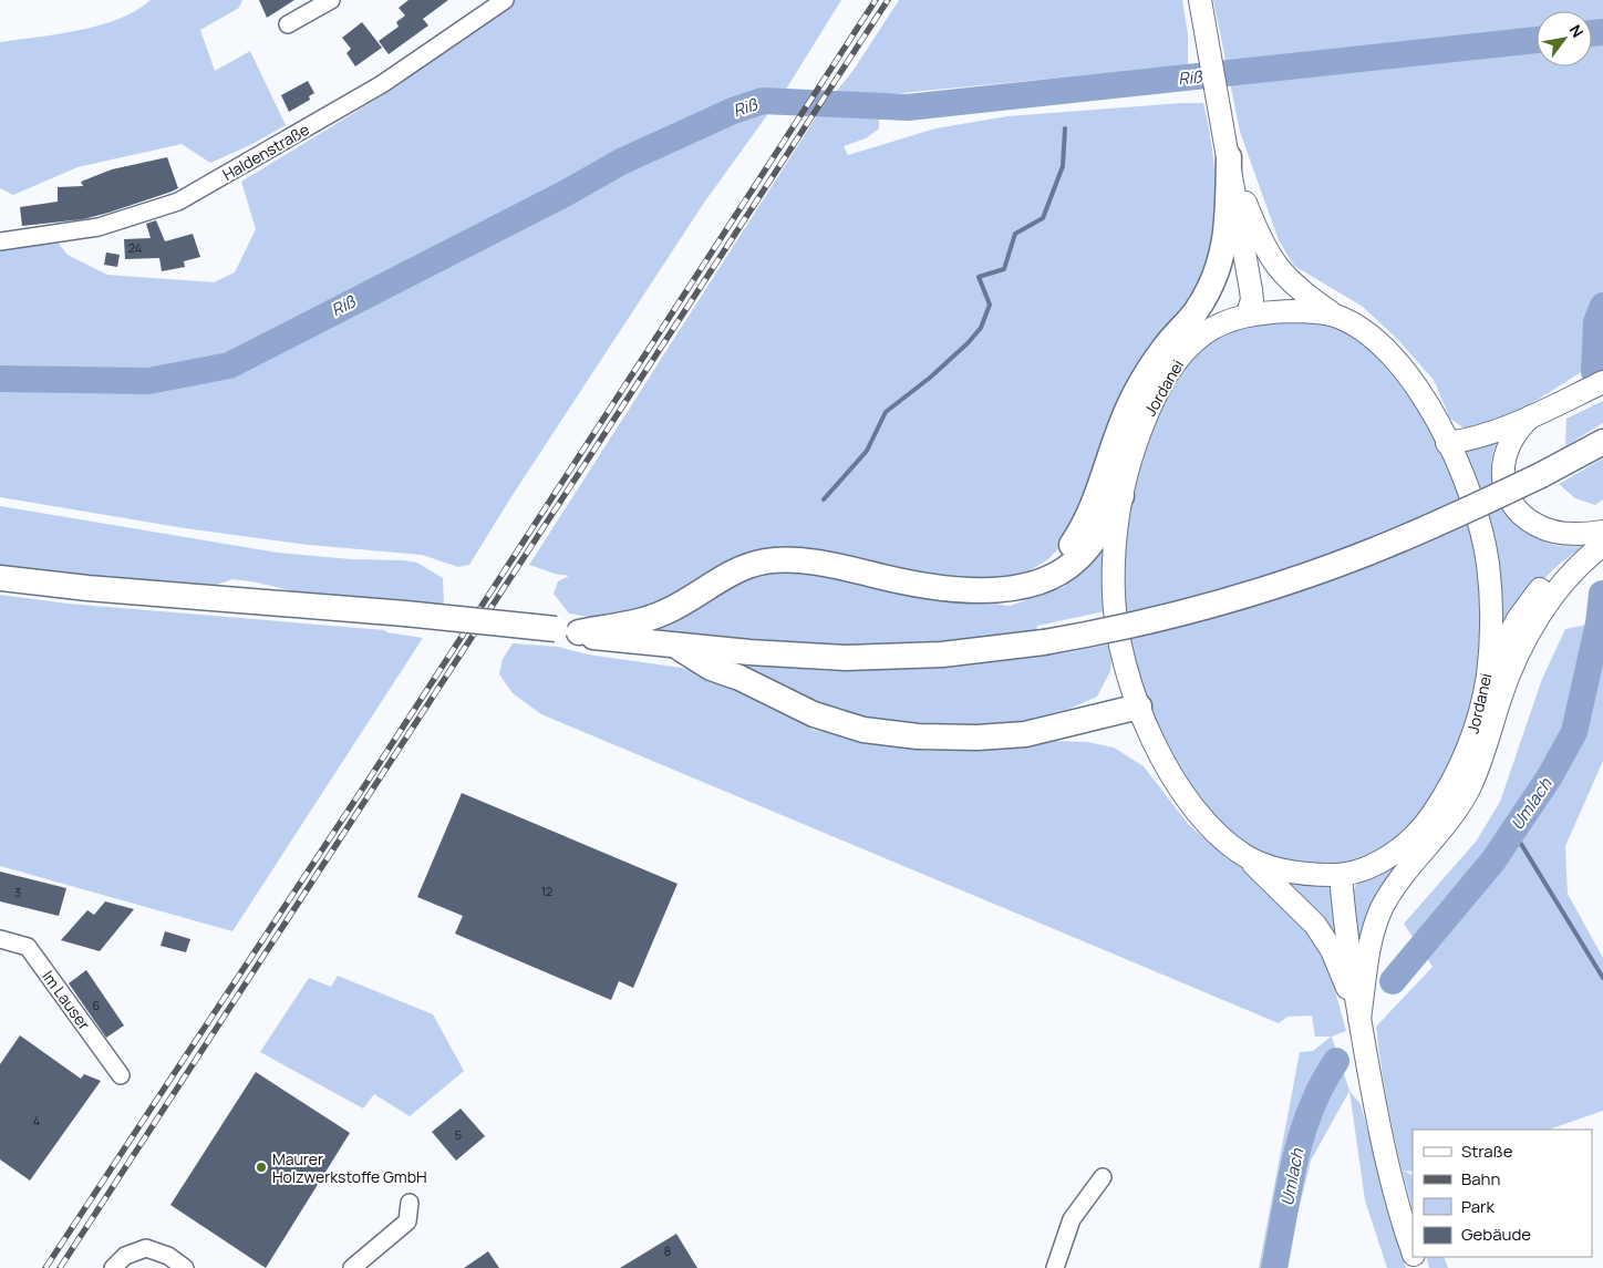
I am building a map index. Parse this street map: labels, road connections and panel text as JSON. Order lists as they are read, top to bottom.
{
  "streets": {
    "main road": ["Jordanei"],
    "street": ["Haldenstraße", "Im Lauser"]
  },
  "water": ["Riß", "Umlach"],
  "places": ["Maurer Holzwerkstoffe GmbH"],
  "house_numbers": [
    "24",
    "12",
    "3",
    "6",
    "4",
    "5",
    "8"
  ],
  "legend": [
    "Straße",
    "Bahn",
    "Park",
    "Gebäude"
  ],
  "north": "top right"
}
